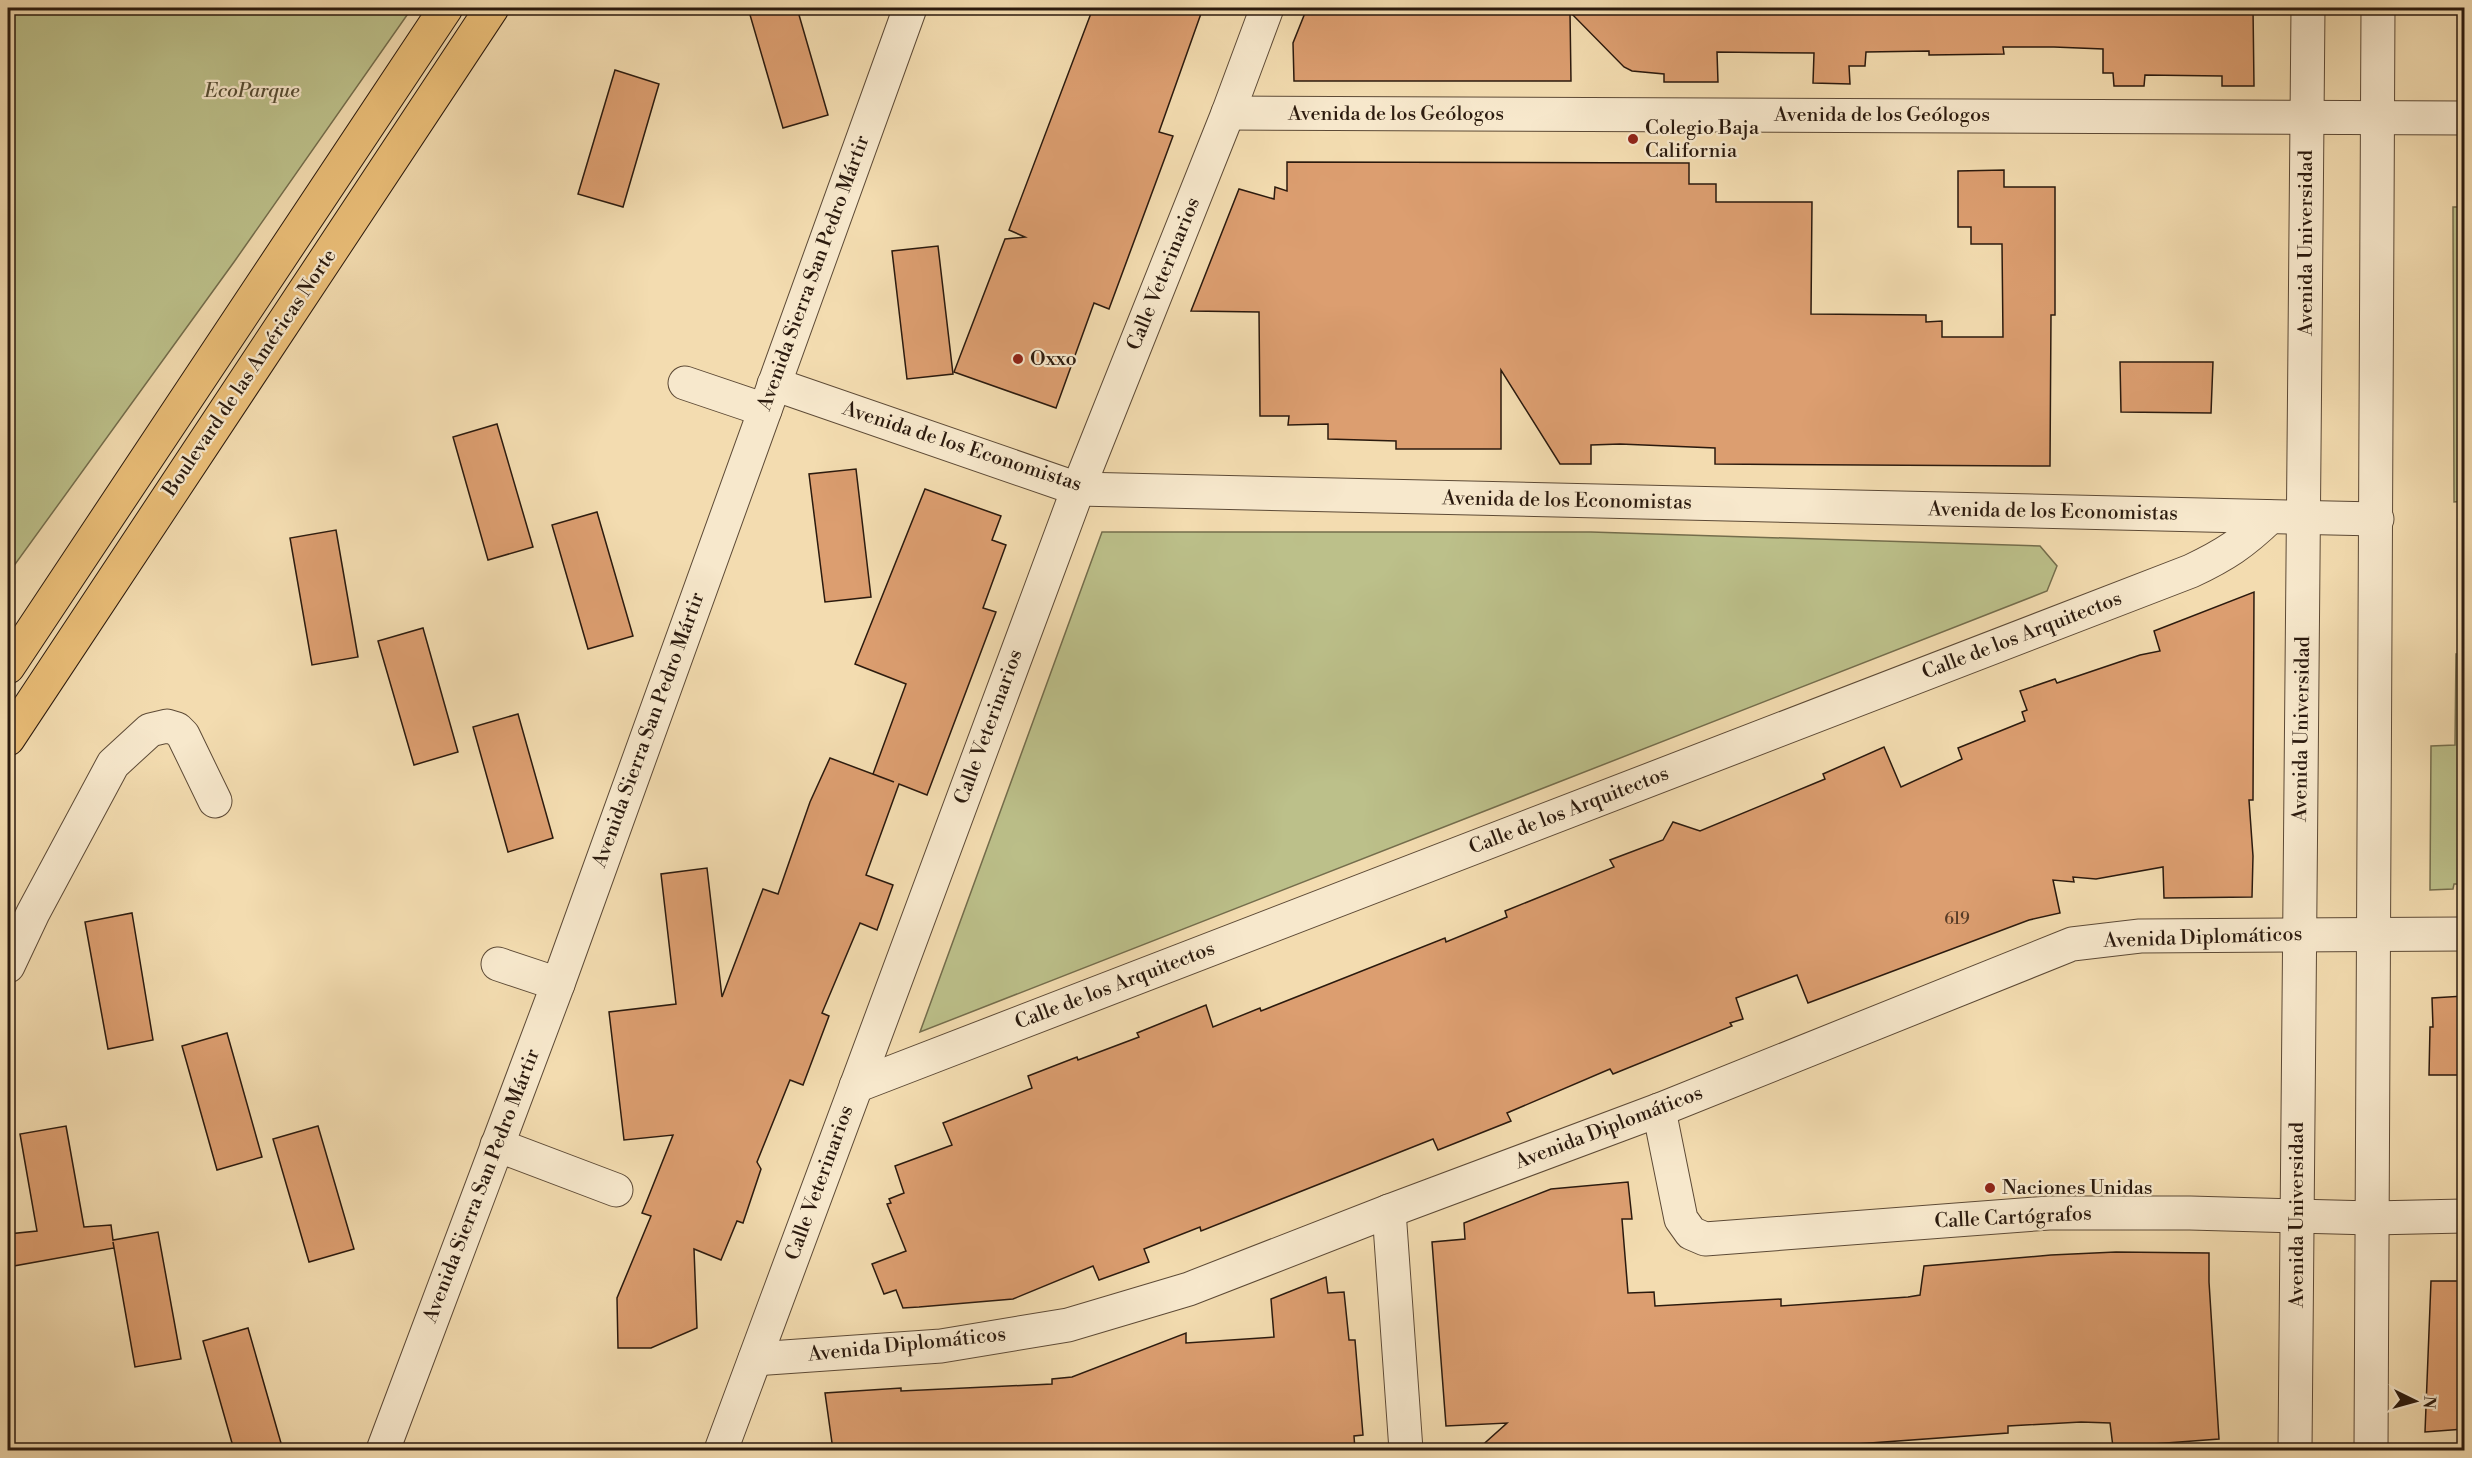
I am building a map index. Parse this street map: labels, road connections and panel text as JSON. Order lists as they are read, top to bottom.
{
  "streets": {
    "main road": ["Boulevard de las Américas Norte"],
    "street": [
      "Avenida de los Geólogos",
      "Avenida Universidad",
      "Avenida Sierra San Pedro Mártir",
      "Calle Veterinarios",
      "Avenida de los Economistas",
      "Calle de los Arquitectos",
      "Avenida Diplomáticos",
      "Calle Cartógrafos"
    ]
  },
  "crossings": [
    ["Avenida de los Geólogos", "Avenida Universidad"],
    ["Avenida de los Geólogos", "Calle Veterinarios"],
    ["Avenida Universidad", "Avenida de los Economistas"],
    ["Avenida Universidad", "Avenida Diplomáticos"],
    ["Avenida Universidad", "Calle Cartógrafos"],
    ["Avenida Sierra San Pedro Mártir", "Avenida de los Economistas"],
    ["Calle Veterinarios", "Avenida de los Economistas"],
    ["Calle Veterinarios", "Calle de los Arquitectos"],
    ["Calle Veterinarios", "Avenida Diplomáticos"],
    ["Avenida de los Economistas", "Calle de los Arquitectos"],
    ["Avenida Diplomáticos", "Calle Cartógrafos"]
  ],
  "parks": ["EcoParque"],
  "places": ["Colegio Baja California", "Oxxo", "Naciones Unidas"],
  "house_numbers": ["619"],
  "north": "right"
}
